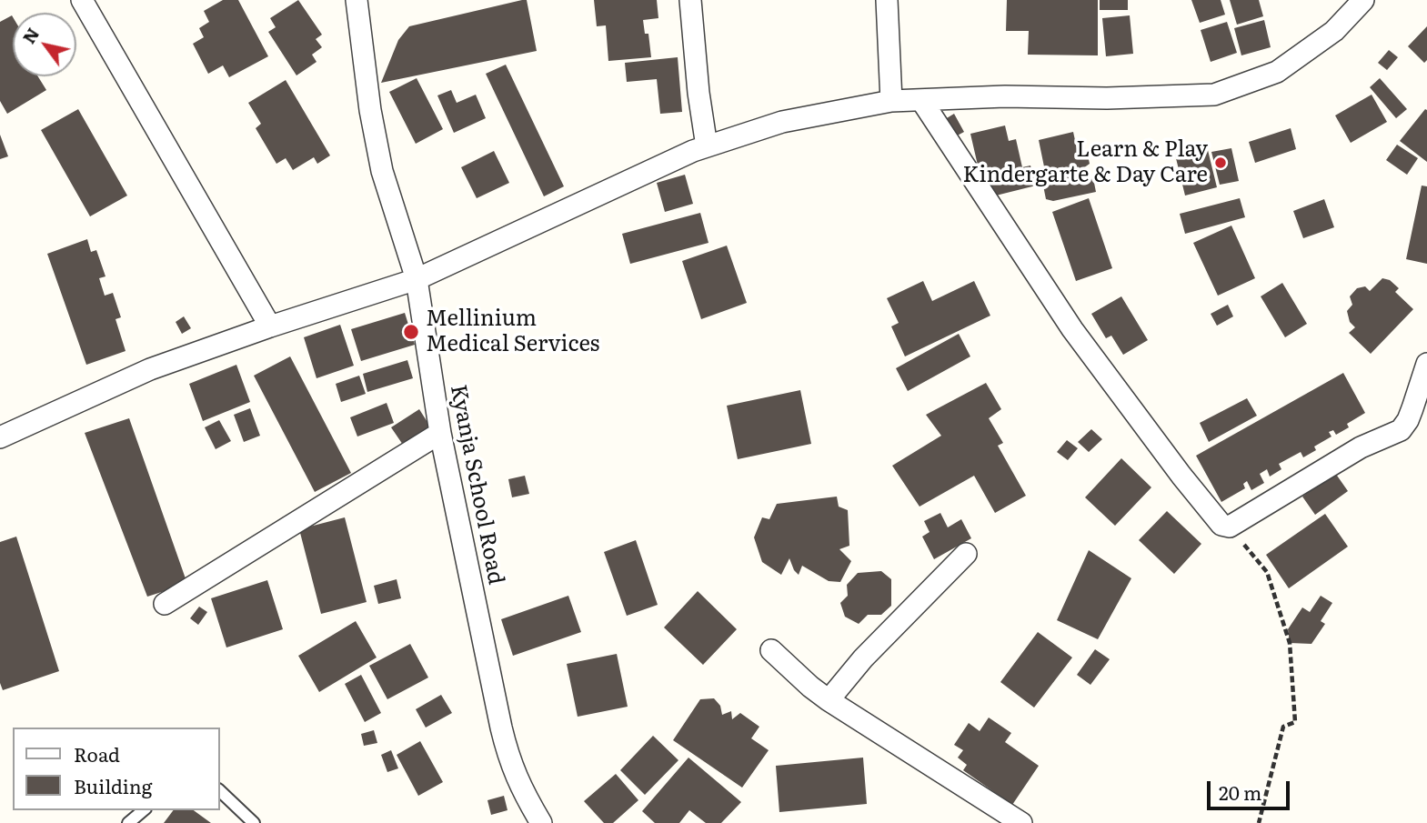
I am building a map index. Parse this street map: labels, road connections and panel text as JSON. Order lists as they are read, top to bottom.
{
  "streets": {
    "street": ["Kyanja School Road"]
  },
  "places": ["Learn & Play Kindergarte & Day Care", "Mellinium Medical Services"],
  "legend": ["Road", "Building"],
  "scale_bar": "20 m",
  "north": "top left"
}
